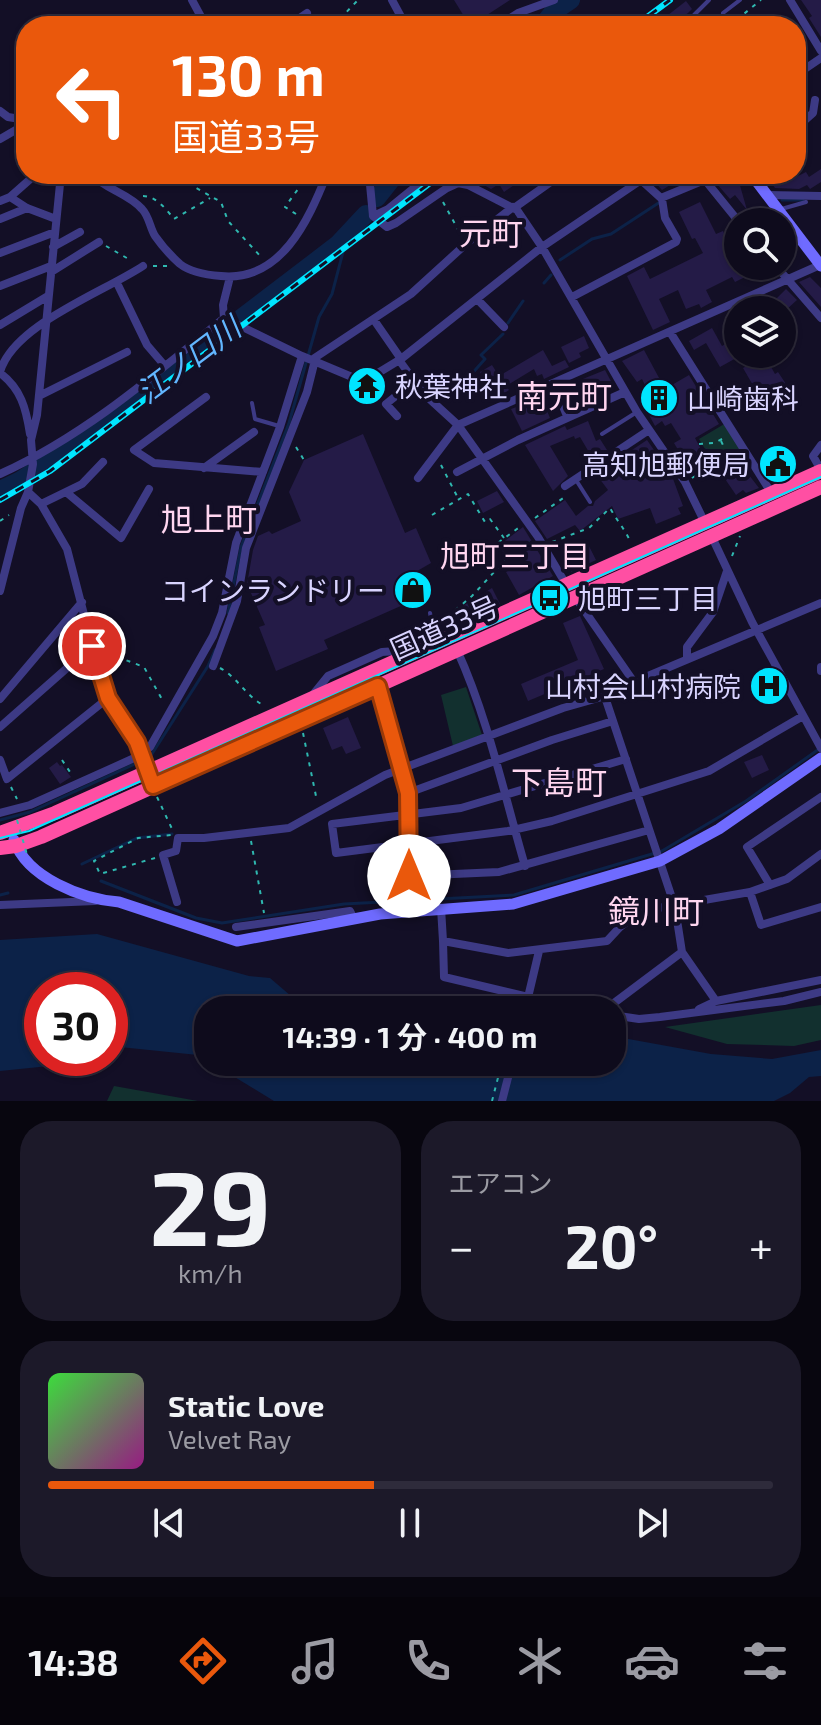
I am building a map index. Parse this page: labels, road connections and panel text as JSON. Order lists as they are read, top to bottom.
{
  "streets": {
    "highway": ["国道33号"]
  },
  "districts": [
    "元町",
    "南元町",
    "旭上町",
    "旭町三丁目",
    "下島町",
    "鏡川町"
  ],
  "water": ["江ノ口川"],
  "places": {
    "temple": ["秋葉神社"],
    "building": ["山崎歯科"],
    "public building": ["高知旭郵便局"],
    "shop": ["コインランドリー"],
    "bus stop": ["旭町三丁目"],
    "hospital": ["山村会山村病院"]
  },
  "page": {
    "turn": ["130 m", "国道33号"],
    "limit": "30",
    "trip": "14:39 · 1 分 · 400 m",
    "tile": [
      ["29", "km/h"],
      "エアコン"
    ],
    "heat": ["−", "20°", "+"],
    "song": ["Static Love", "Velvet Ray"],
    "tabs": "14:38"
  }
}
